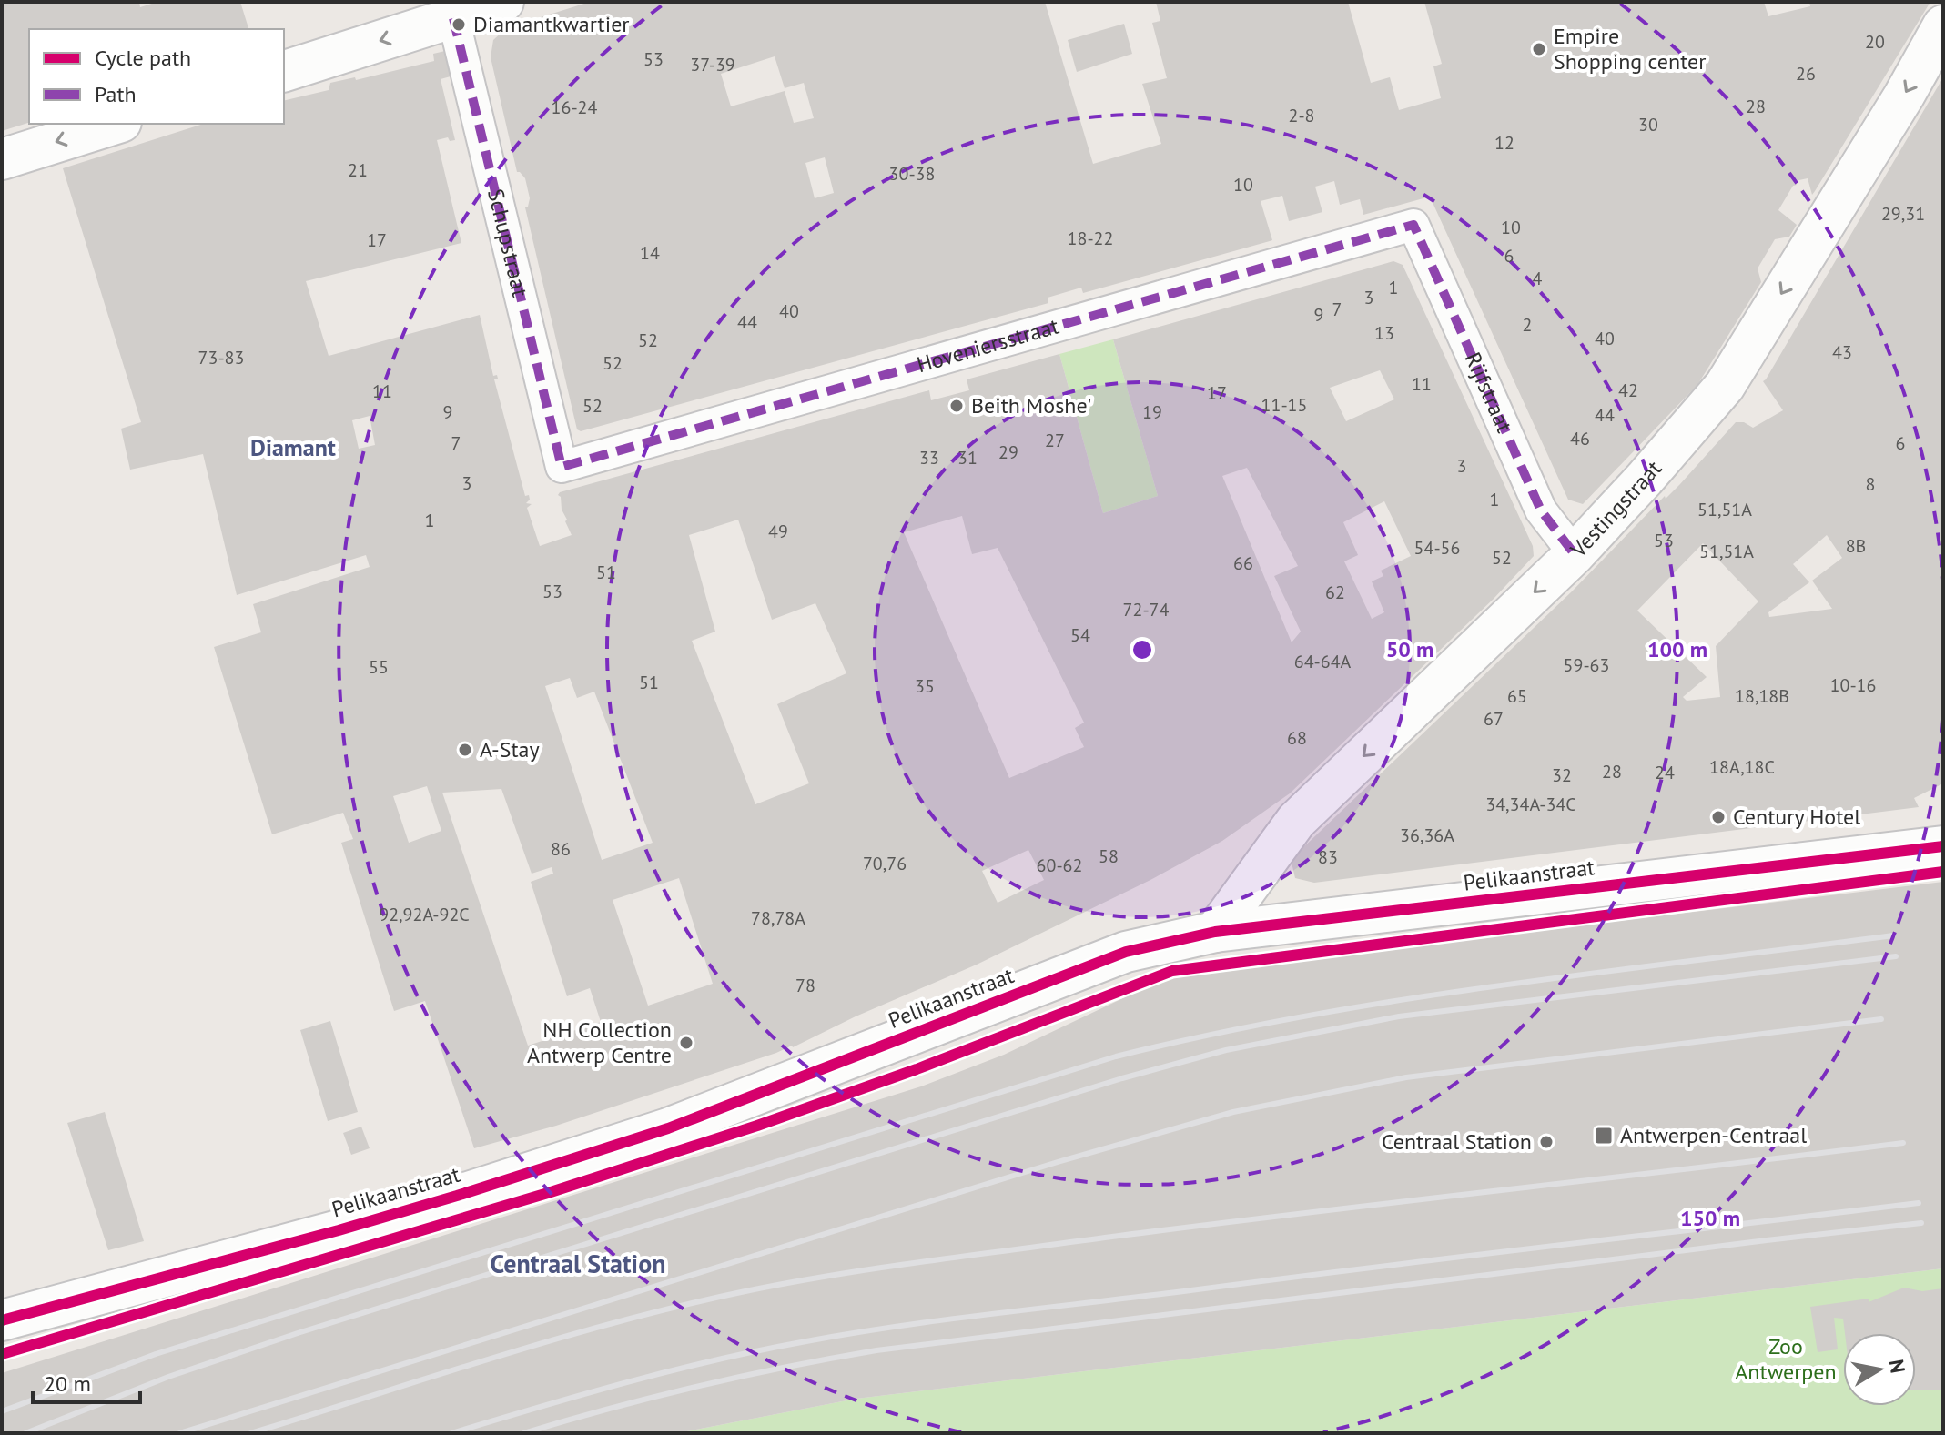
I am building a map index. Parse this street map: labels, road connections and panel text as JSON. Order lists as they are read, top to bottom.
{
  "streets": {
    "street": [
      "Schupstraat",
      "Hoveniersstraat",
      "Rijfstraat",
      "Vestingstraat",
      "Pelikaanstraat"
    ]
  },
  "crossings": [
    ["Schupstraat", "Hoveniersstraat"],
    ["Hoveniersstraat", "Rijfstraat"],
    ["Rijfstraat", "Vestingstraat"],
    ["Vestingstraat", "Pelikaanstraat"]
  ],
  "one_way": ["Vestingstraat"],
  "districts": ["Diamant", "Centraal Station"],
  "parks": ["Zoo Antwerpen"],
  "places": {
    "other": [
      "Diamantkwartier",
      "Empire Shopping center",
      "Beith Moshe'",
      "A-Stay",
      "Century Hotel",
      "NH Collection Antwerp Centre",
      "Centraal Station"
    ],
    "transit": ["Antwerpen-Centraal"]
  },
  "house_numbers": [
    "20",
    "53",
    "37-39",
    "26",
    "28",
    "16-24",
    "2-8",
    "30",
    "12",
    "21",
    "30-38",
    "10",
    "29,31",
    "10",
    "18-22",
    "17",
    "14",
    "6",
    "4",
    "1",
    "3",
    "7",
    "40",
    "9",
    "44",
    "2",
    "13",
    "40",
    "52",
    "43",
    "73-83",
    "52",
    "11",
    "42",
    "11",
    "17",
    "11-15",
    "52",
    "9",
    "19",
    "44",
    "46",
    "27",
    "7",
    "6",
    "29",
    "33",
    "31",
    "3",
    "3",
    "8",
    "1",
    "51,51A",
    "1",
    "49",
    "53",
    "8B",
    "54-56",
    "51,51A",
    "52",
    "66",
    "51",
    "53",
    "62",
    "72-74",
    "54",
    "64-64A",
    "59-63",
    "55",
    "51",
    "10-16",
    "35",
    "65",
    "18,18B",
    "67",
    "68",
    "18A,18C",
    "28",
    "24",
    "32",
    "34,34A-34C",
    "36,36A",
    "86",
    "58",
    "83",
    "70,76",
    "60-62",
    "92,92A-92C",
    "78,78A",
    "78"
  ],
  "legend": ["Cycle path", "Path"],
  "scale_bar": "20 m",
  "north": "right",
  "rings": ["50 m", "100 m", "150 m"]
}
